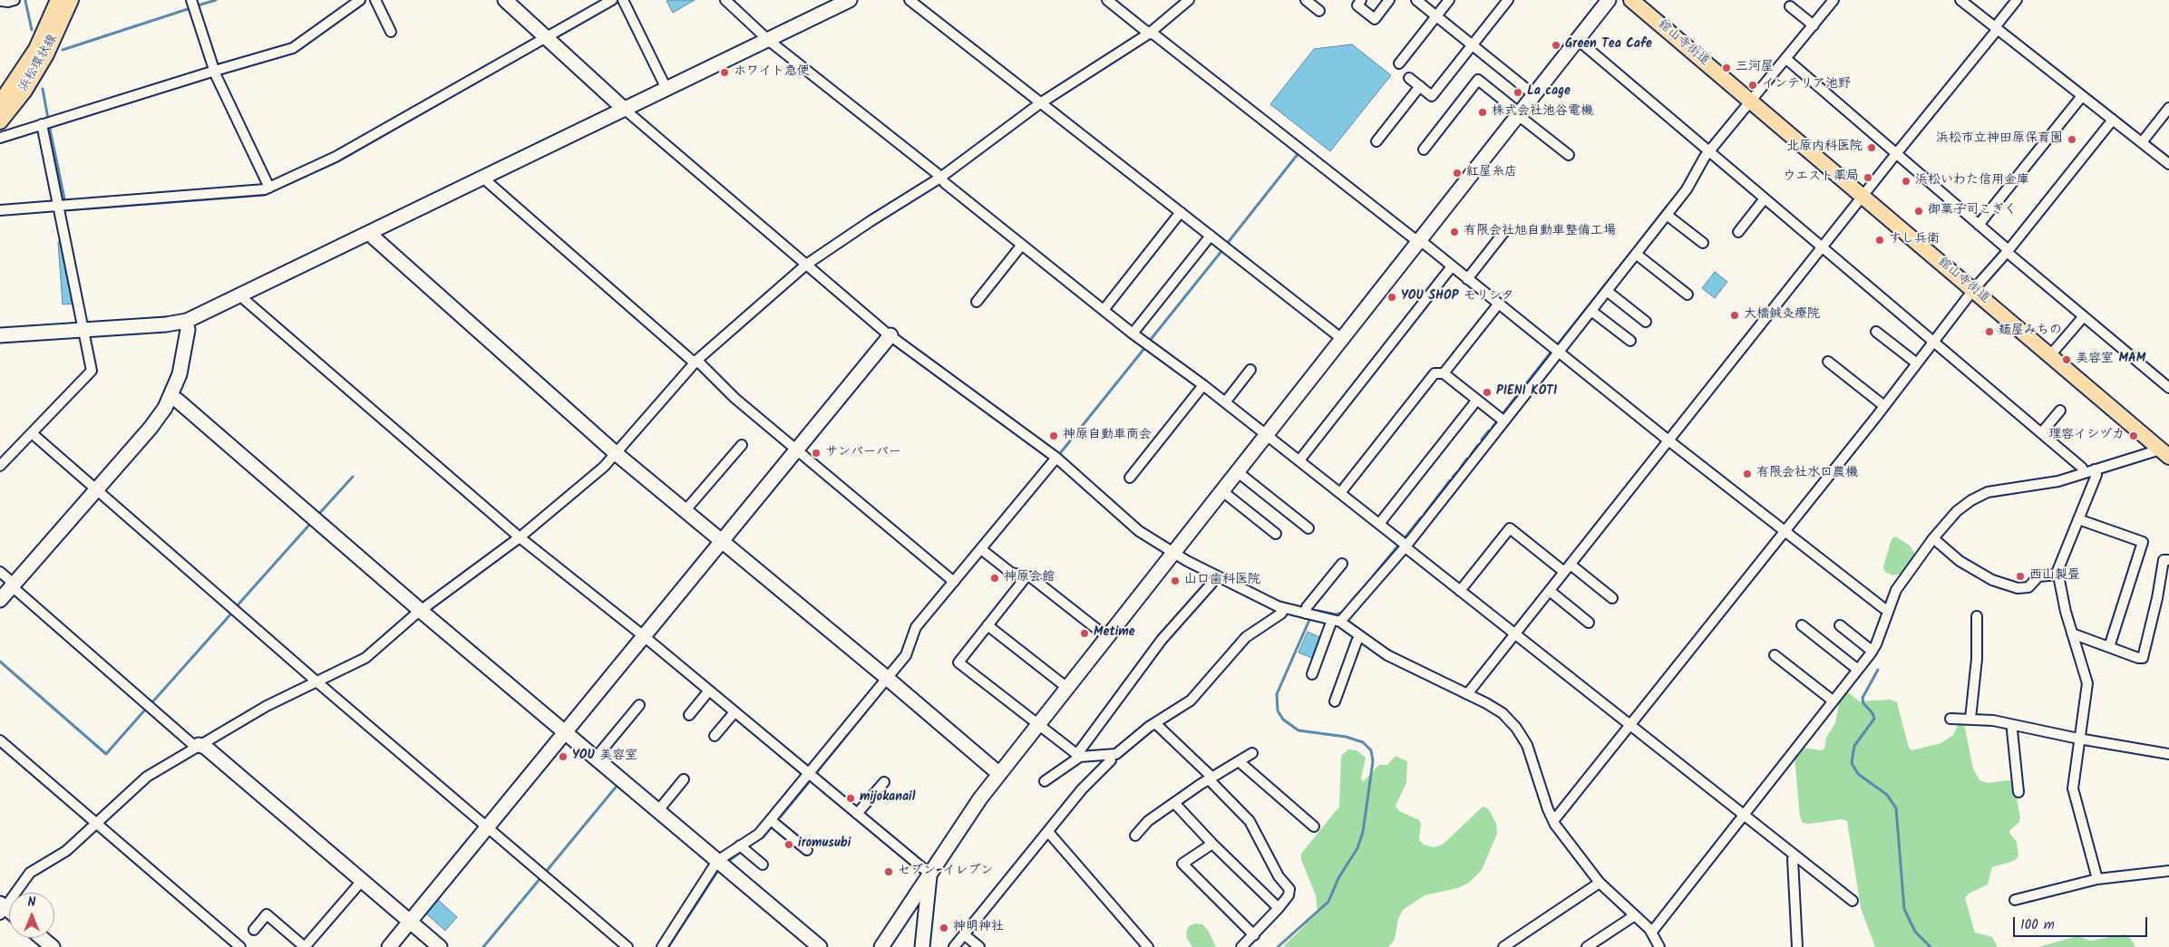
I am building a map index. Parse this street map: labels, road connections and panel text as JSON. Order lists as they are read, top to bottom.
{
  "streets": {
    "main road": ["舘山寺街道", "浜松環状線"]
  },
  "places": [
    "Green Tea Cafe",
    "三河屋",
    "ホワイト急便",
    "インテリア池野",
    "La cage",
    "株式会社池谷電機",
    "浜松市立神田原保育園",
    "北原内科医院",
    "紅屋糸店",
    "ウエスト薬局",
    "浜松いわた信用金庫",
    "御菓子司こぎく",
    "有限会社旭自動車整備工場",
    "すし兵衛",
    "YOU SHOP モリシタ",
    "大橋鍼灸療院",
    "麺屋みちの",
    "美容室 MAM",
    "PIENI KOTI",
    "神原自動車商会",
    "理容イシヅカ",
    "サンバーバー",
    "有限会社水口農機",
    "西山製畳",
    "神原会館",
    "山口歯科医院",
    "Metime",
    "YOU 美容室",
    "mijokanail",
    "iromusubi",
    "セブン-イレブン",
    "神明神社"
  ],
  "scale_bar": "100 m",
  "north": "top"
}
